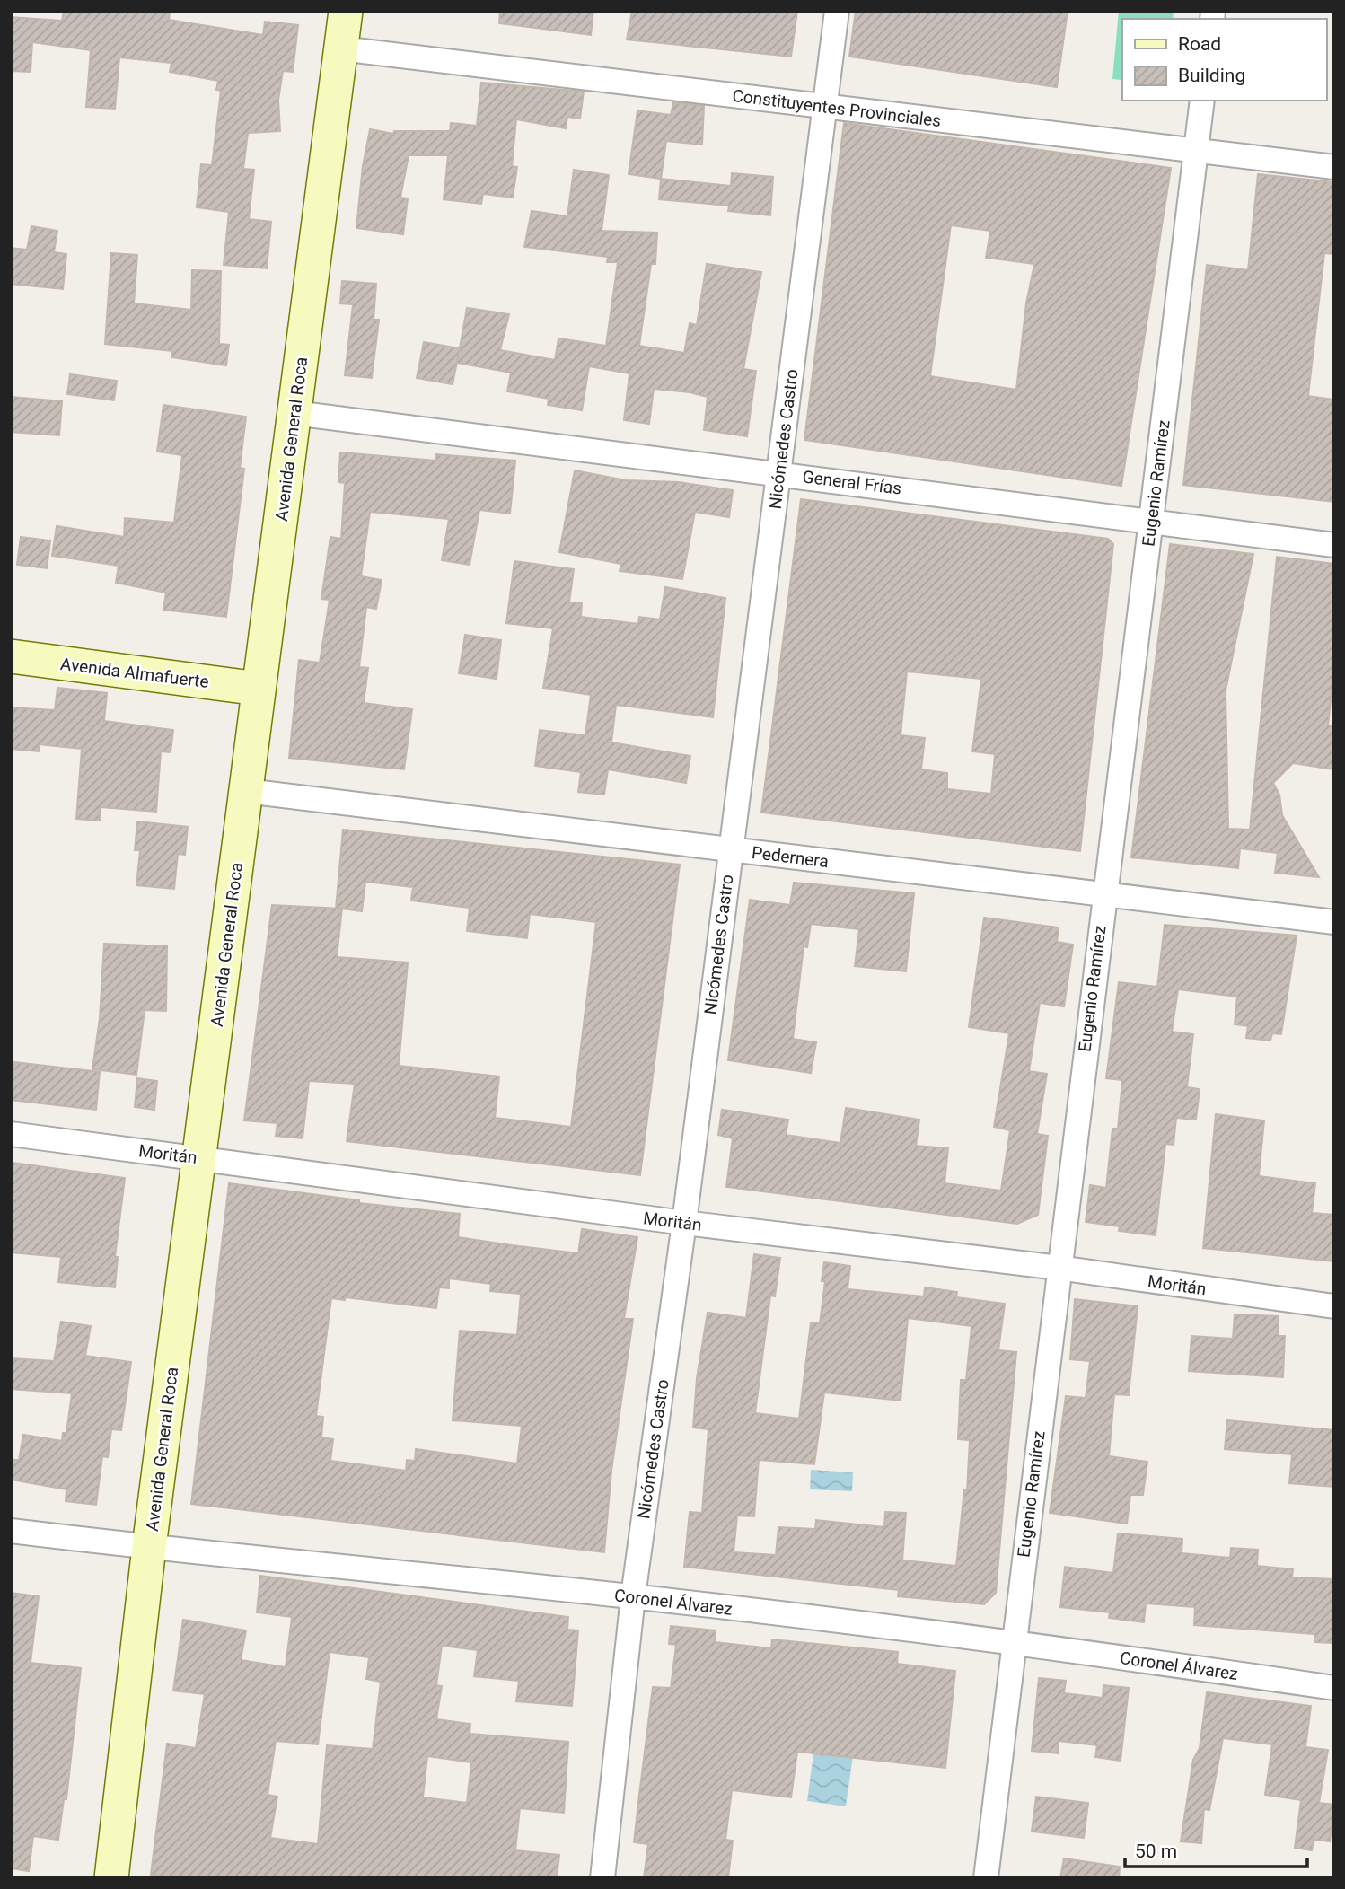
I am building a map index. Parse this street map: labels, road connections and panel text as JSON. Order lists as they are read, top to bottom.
{
  "streets": {
    "main road": ["Avenida General Roca", "Avenida Almafuerte"],
    "street": [
      "Constituyentes Provinciales",
      "Nicómedes Castro",
      "General Frías",
      "Eugenio Ramírez",
      "Pedernera",
      "Moritán",
      "Coronel Álvarez"
    ]
  },
  "crossings": [
    ["Constituyentes Provinciales", "Avenida General Roca"],
    ["Constituyentes Provinciales", "Nicómedes Castro"],
    ["Constituyentes Provinciales", "Eugenio Ramírez"],
    ["Avenida General Roca", "General Frías"],
    ["Avenida General Roca", "Avenida Almafuerte"],
    ["Avenida General Roca", "Pedernera"],
    ["Avenida General Roca", "Moritán"],
    ["Avenida General Roca", "Coronel Álvarez"],
    ["Nicómedes Castro", "General Frías"],
    ["Nicómedes Castro", "Pedernera"],
    ["Nicómedes Castro", "Moritán"],
    ["Nicómedes Castro", "Coronel Álvarez"],
    ["General Frías", "Eugenio Ramírez"],
    ["Eugenio Ramírez", "Pedernera"],
    ["Eugenio Ramírez", "Moritán"],
    ["Eugenio Ramírez", "Coronel Álvarez"]
  ],
  "legend": ["Road", "Building"],
  "scale_bar": "50 m"
}
